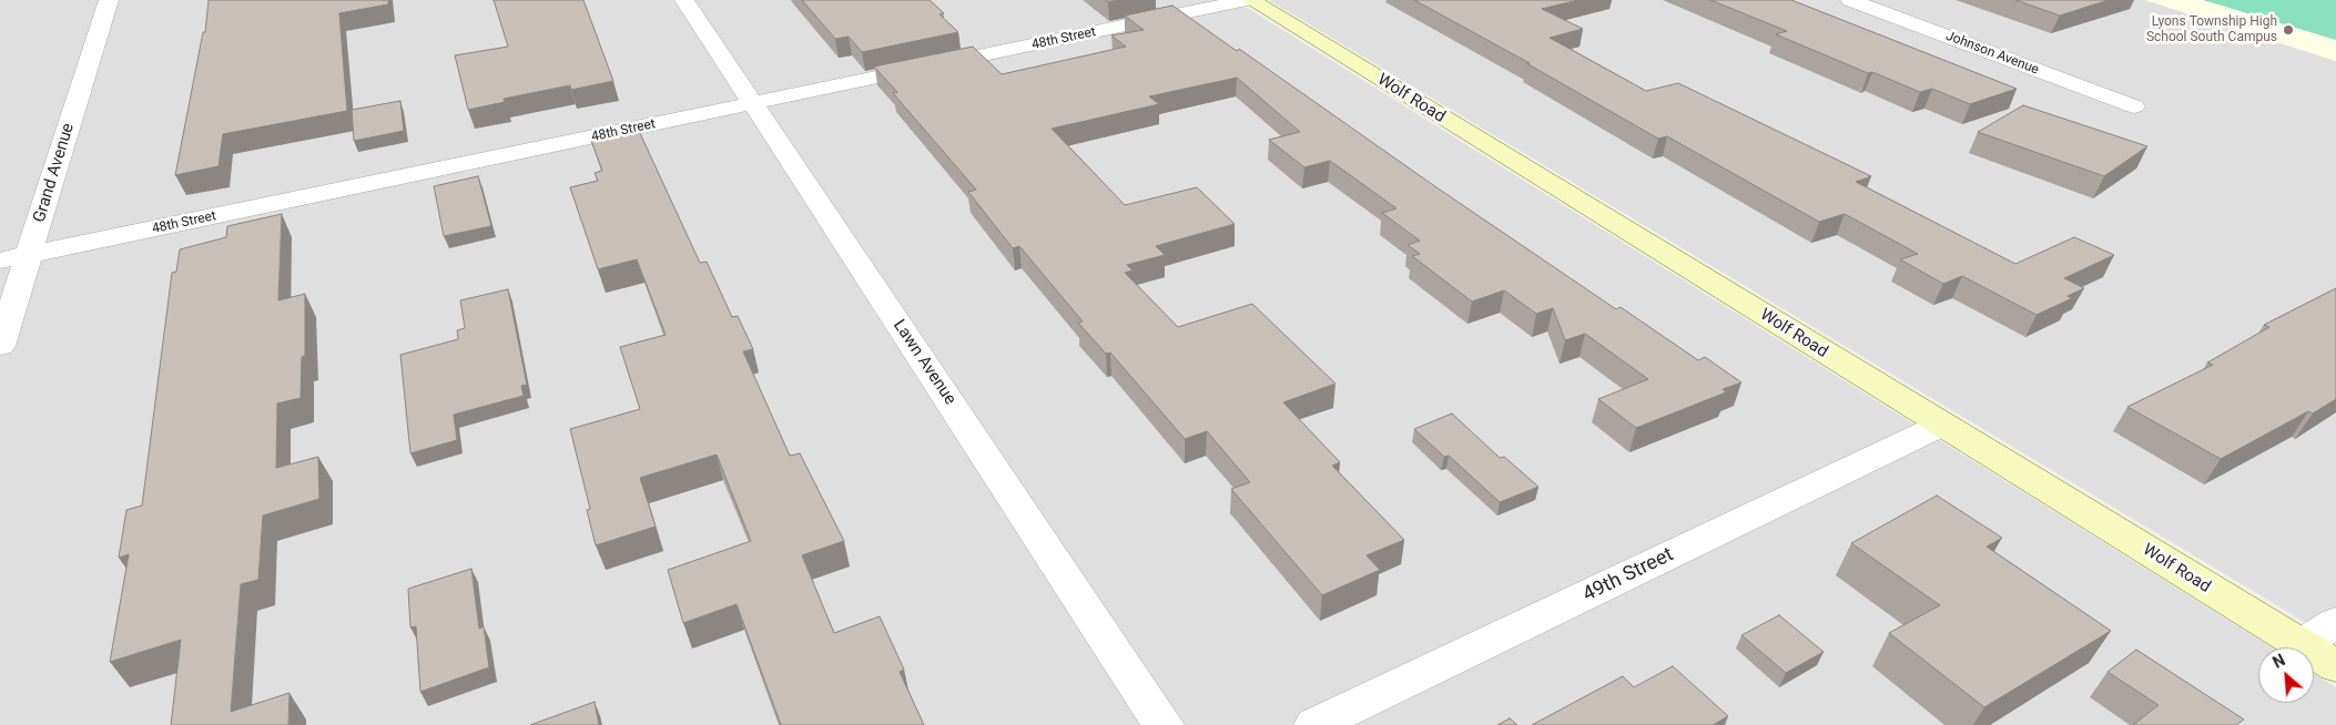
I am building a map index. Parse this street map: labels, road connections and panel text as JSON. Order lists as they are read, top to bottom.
{
  "streets": {
    "main road": ["Wolf Road"],
    "street": [
      "48th Street",
      "Johnson Avenue",
      "Grand Avenue",
      "Lawn Avenue",
      "49th Street"
    ]
  },
  "crossings": [
    ["48th Street", "Wolf Road"],
    ["48th Street", "Grand Avenue"],
    ["48th Street", "Lawn Avenue"],
    ["Wolf Road", "49th Street"]
  ],
  "places": ["Lyons Township High School South Campus"],
  "north": "top left"
}
